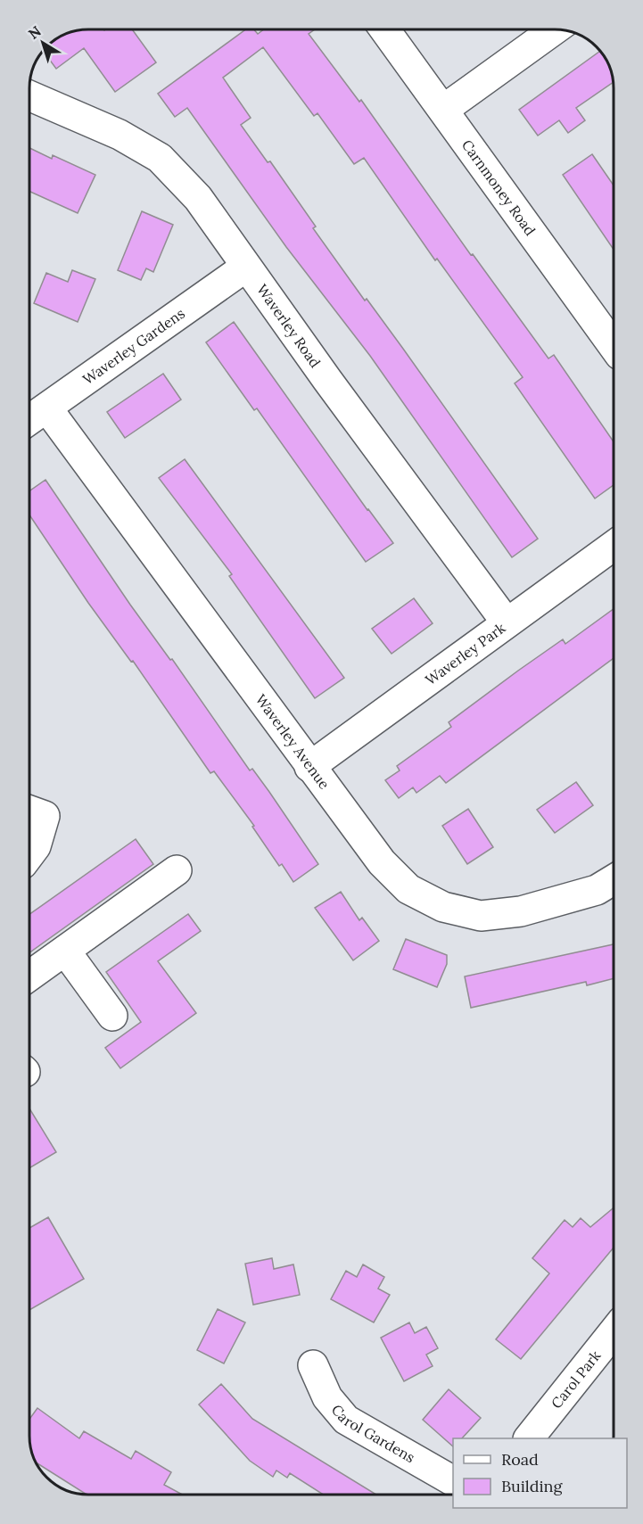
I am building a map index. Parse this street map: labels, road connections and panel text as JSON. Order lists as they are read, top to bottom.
{
  "streets": {
    "street": [
      "Carnmoney Road",
      "Waverley Road",
      "Waverley Gardens",
      "Waverley Park",
      "Waverley Avenue",
      "Carol Park",
      "Carol Gardens"
    ]
  },
  "crossings": [
    ["Waverley Road", "Waverley Gardens"],
    ["Waverley Road", "Waverley Park"],
    ["Waverley Gardens", "Waverley Avenue"],
    ["Waverley Park", "Waverley Avenue"]
  ],
  "legend": ["Road", "Building"],
  "north": "top left"
}
